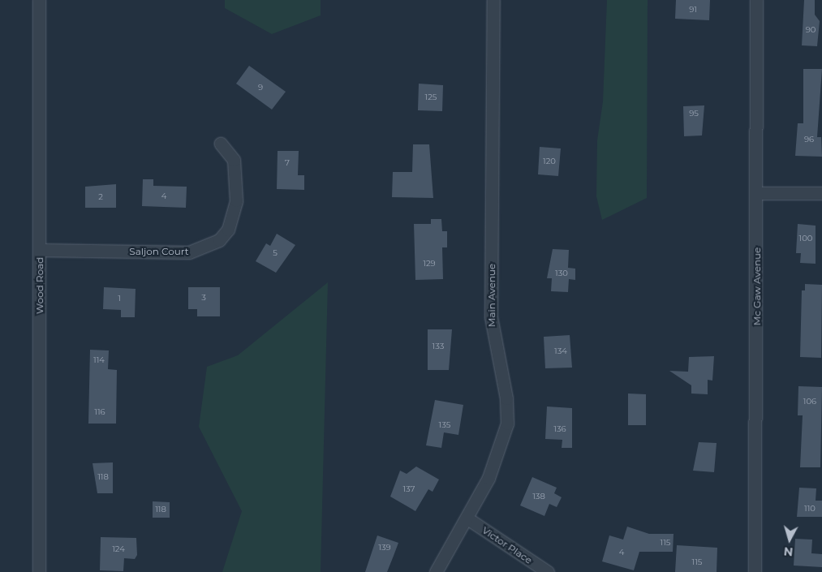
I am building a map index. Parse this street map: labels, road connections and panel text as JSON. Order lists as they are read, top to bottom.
{
  "streets": {
    "street": [
      "Saljon Court",
      "Wood Road",
      "Mc Gaw Avenue",
      "Main Avenue",
      "Victor Place"
    ]
  },
  "crossings": [
    ["Saljon Court", "Wood Road"],
    ["Main Avenue", "Victor Place"]
  ],
  "house_numbers": [
    "91",
    "90",
    "9",
    "125",
    "95",
    "96",
    "120",
    "7",
    "4",
    "2",
    "100",
    "5",
    "129",
    "130",
    "3",
    "1",
    "133",
    "134",
    "114",
    "106",
    "116",
    "135",
    "136",
    "118",
    "137",
    "138",
    "110",
    "118",
    "115",
    "139",
    "124",
    "4",
    "115"
  ],
  "north": "bottom"
}
